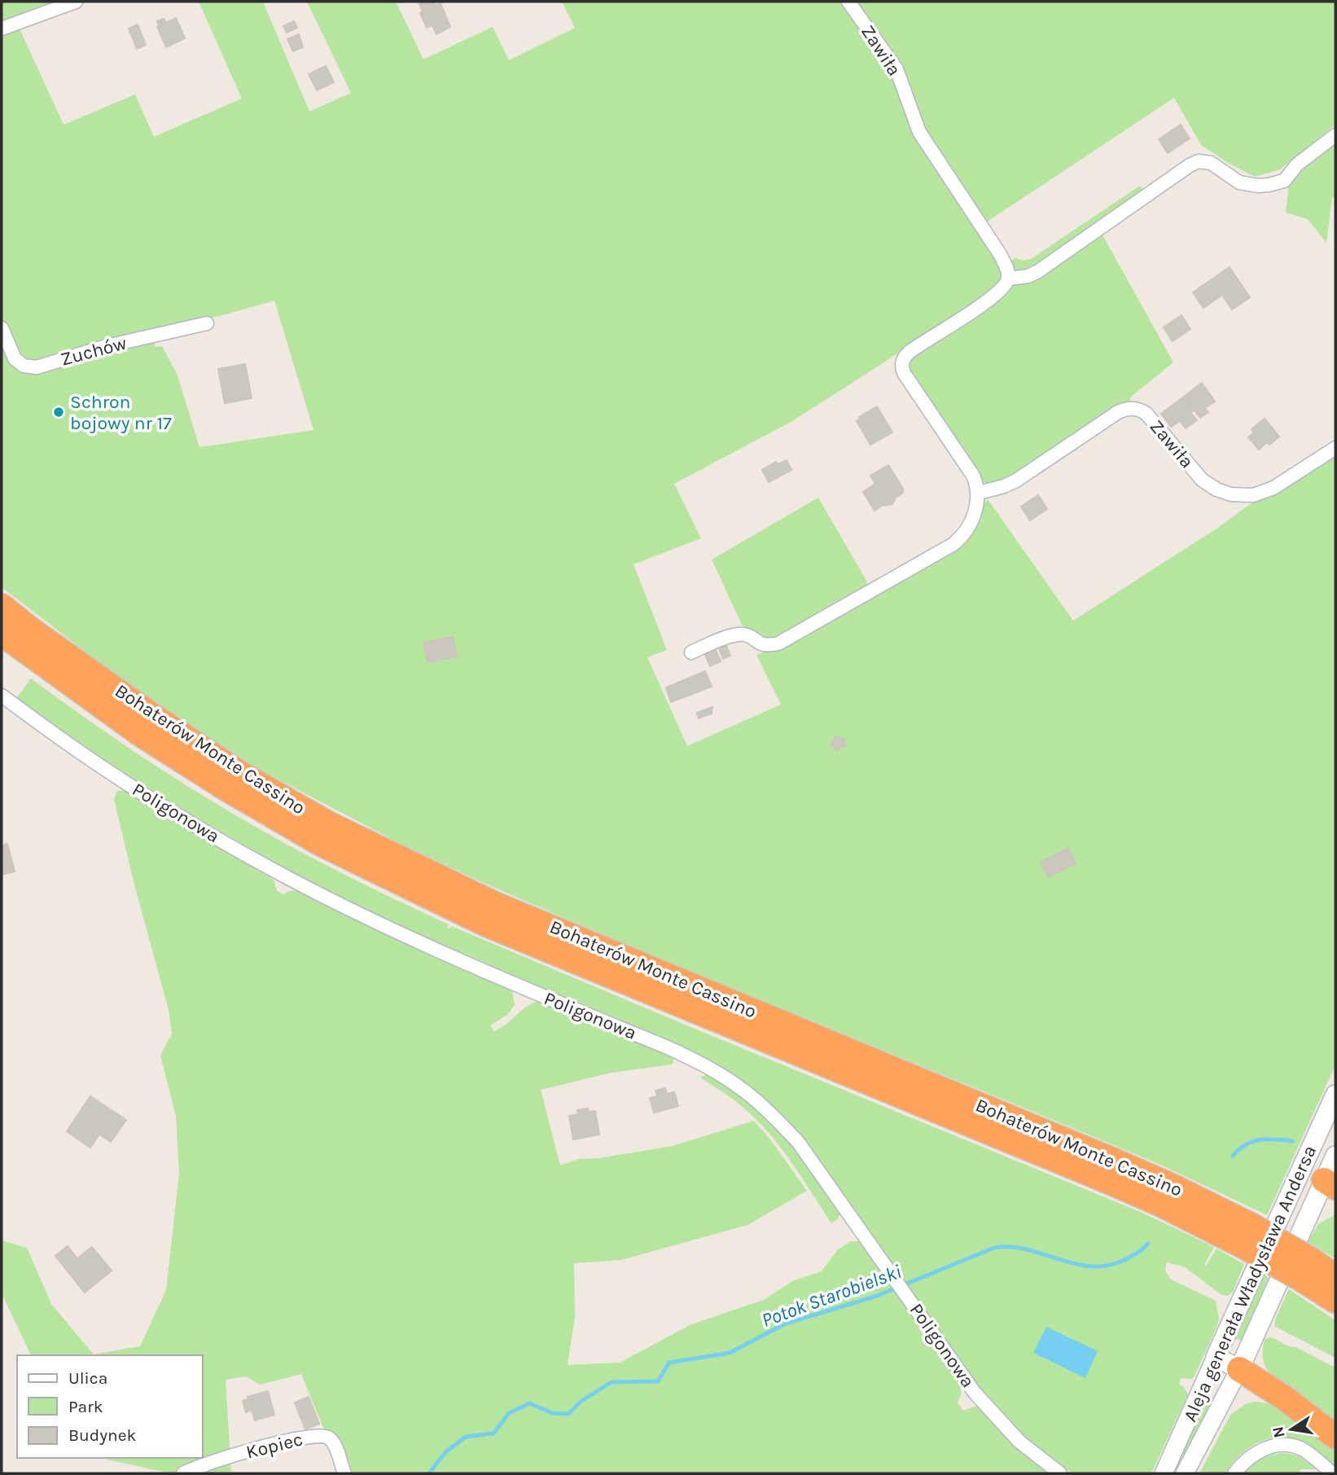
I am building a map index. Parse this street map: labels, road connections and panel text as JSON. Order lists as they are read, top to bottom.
{
  "streets": {
    "highway": ["Bohaterów Monte Cassino"],
    "main road": ["Aleja generała Władysława Andersa"],
    "street": [
      "Zawiła",
      "Zuchów",
      "Poligonowa",
      "Kopiec"
    ]
  },
  "water": ["Potok Starobielski"],
  "places": ["Schron bojowy nr 17"],
  "legend": ["Ulica", "Park", "Budynek"],
  "north": "left"
}
